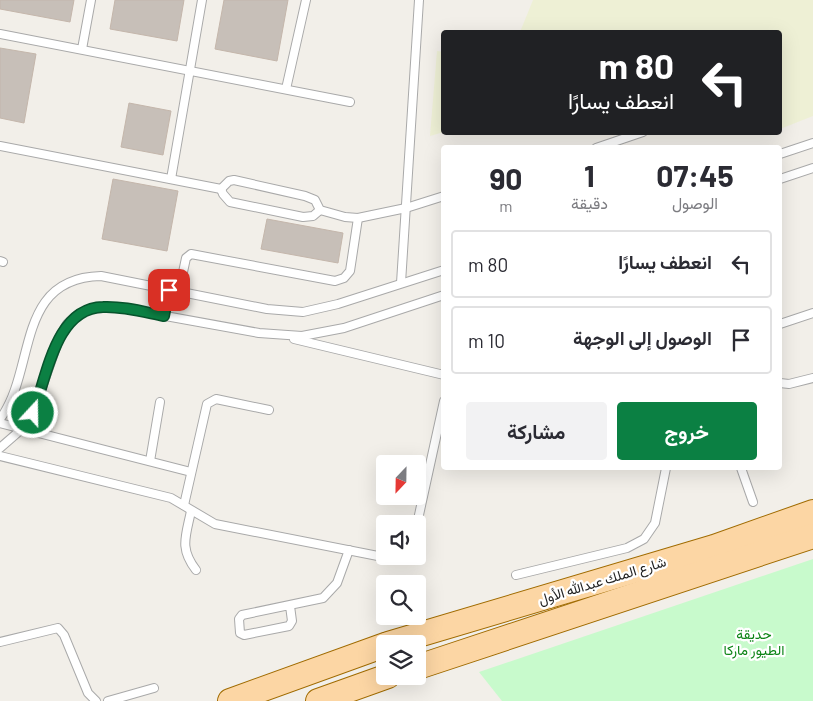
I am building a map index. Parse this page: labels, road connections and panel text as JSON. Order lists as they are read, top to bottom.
{
  "streets": {
    "main road": ["شارع الملك عبدالله الأول"]
  },
  "parks": ["حديقة الطيور ماركا"],
  "north": "bottom",
  "page": {
    "turn": ["80 m", "انعطف يسارًا"],
    "eta": [
      "07:45",
      "الوصول",
      "1",
      "دقيقة",
      "90",
      "m"
    ],
    "list": [
      {
        "name": "انعطف يسارًا",
        "value": "80 m"
      },
      {
        "name": "الوصول إلى الوجهة",
        "value": "10 m"
      }
    ],
    "buttons": ["خروج", "مشاركة"]
  }
}
